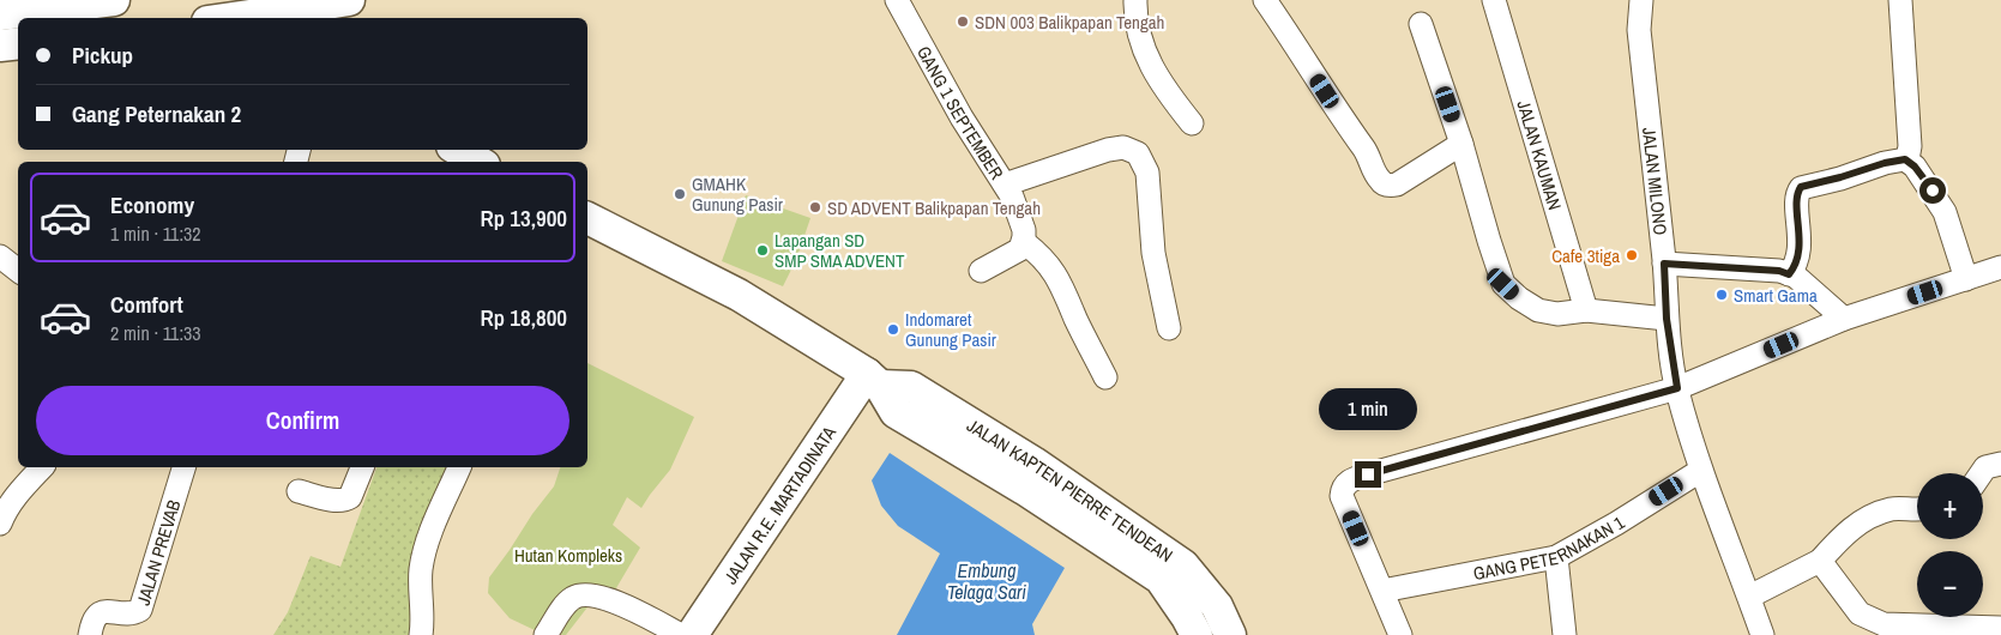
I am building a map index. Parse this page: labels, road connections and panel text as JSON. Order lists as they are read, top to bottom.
{
  "streets": {
    "street": [
      "GANG 1 SEPTEMBER",
      "JALAN KAUMAN",
      "JALAN MILONO",
      "JALAN KAPTEN PIERRE TENDEAN",
      "JALAN R.E. MARTADINATA",
      "GANG PETERNAKAN 1",
      "JALAN PREVAB"
    ]
  },
  "crossings": [
    ["JALAN MILONO", "GANG PETERNAKAN 1"],
    ["JALAN KAPTEN PIERRE TENDEAN", "JALAN R.E. MARTADINATA"]
  ],
  "water": ["Embung Telaga Sari"],
  "parks": ["Hutan Kompleks"],
  "places": [
    "SDN 003 Balikpapan Tengah",
    "GMAHK Gunung Pasir",
    "SD ADVENT Balikpapan Tengah",
    "Lapangan SD SMP SMA ADVENT",
    "Cafe 3tiga",
    "Smart Gama",
    "Indomaret Gunung Pasir"
  ],
  "page": {
    "banner": ["Pickup", "Gang Peternakan 2"],
    "list": [
      {
        "name": "Economy",
        "note": "1 min · 11:32",
        "value": "Rp 13,900"
      },
      {
        "name": "Comfort",
        "note": "2 min · 11:33",
        "value": "Rp 18,800"
      }
    ],
    "buttons": "Confirm",
    "bubble": "1 min",
    "map_buttons": ["+", "−"]
  }
}
